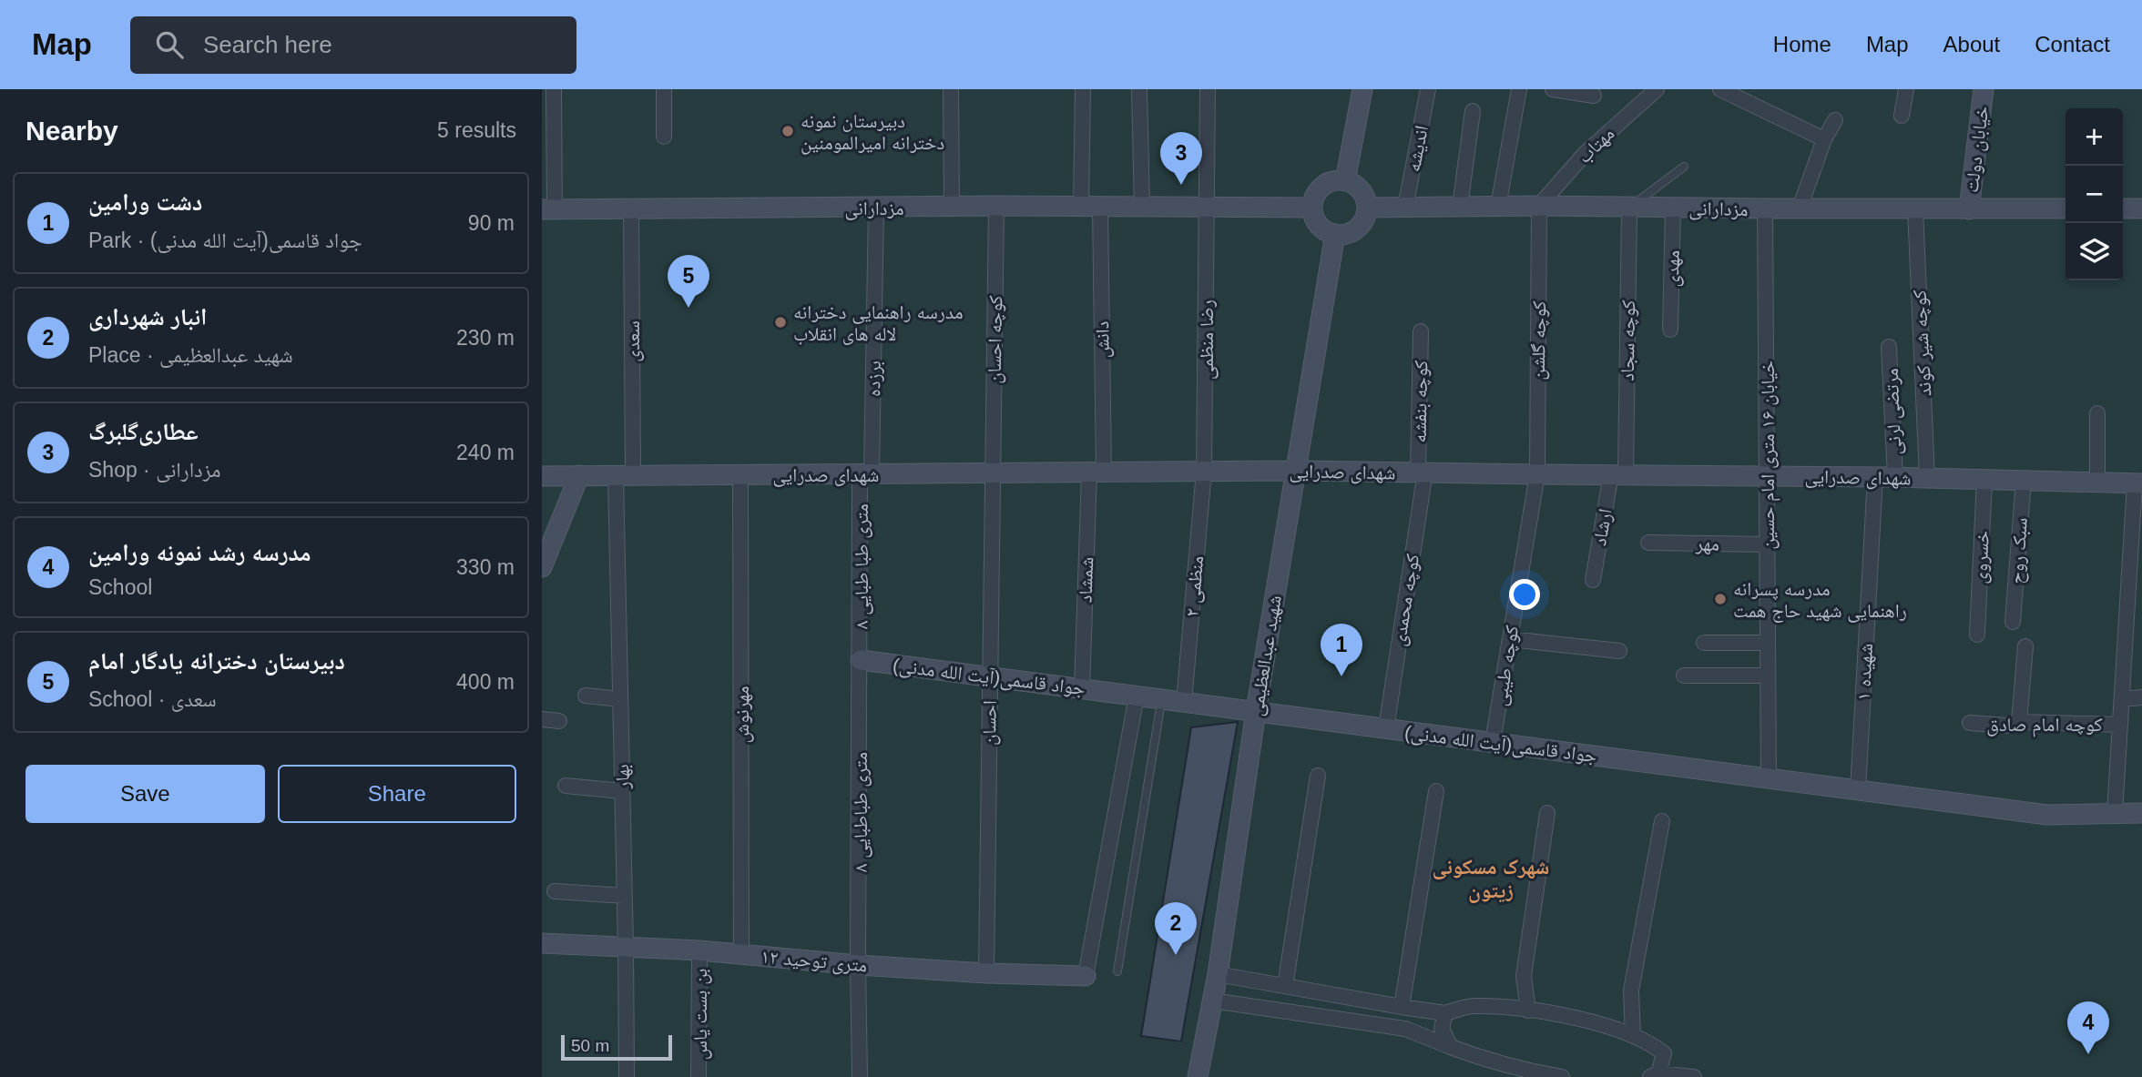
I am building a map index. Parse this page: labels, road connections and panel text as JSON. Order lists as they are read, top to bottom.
{
  "streets": {
    "street": [
      "مهتاب",
      "اندیشه",
      "خیابان دولت",
      "مزدارانی",
      "مهدی",
      "کوچه احسان",
      "دانش",
      "رضا منظمی",
      "کوچه گلشن",
      "کوچه سجاد",
      "سعدی",
      "کوچه شیر کوند",
      "برزده",
      "کوچه بنفشه",
      "مرتضی لرنی",
      "خیابان ۱۶ متری امام حسین",
      "شهدای صدرایی",
      "ارشاد",
      "مهر",
      "سبک روح",
      "خسروی",
      "۸ متری طبا طبایی",
      "شمشاد",
      "منظمی ۲",
      "کوچه محمدی",
      "شهید عبدالعظیمی",
      "کوچه طیبی",
      "شهیده ۱",
      "جواد قاسمی(آیت الله مدنی)",
      "مهرنوش",
      "احسان",
      "کوچه امام صادق",
      "بهار",
      "۸ متری طباطبایی",
      "۱۲ متری توحید",
      "بن بست یاس"
    ]
  },
  "crossings": [
    ["مهتاب", "مزدارانی"],
    ["مهتاب", "کوچه گلشن"],
    ["اندیشه", "مزدارانی"],
    ["خیابان دولت", "مزدارانی"],
    ["مزدارانی", "مهدی"],
    ["مزدارانی", "کوچه احسان"],
    ["مزدارانی", "دانش"],
    ["مزدارانی", "رضا منظمی"],
    ["مزدارانی", "کوچه گلشن"],
    ["مزدارانی", "کوچه سجاد"],
    ["مزدارانی", "سعدی"],
    ["مزدارانی", "کوچه شیر کوند"],
    ["مزدارانی", "برزده"],
    ["مزدارانی", "خیابان ۱۶ متری امام حسین"],
    ["مزدارانی", "شهید عبدالعظیمی"],
    ["کوچه احسان", "شهدای صدرایی"],
    ["کوچه احسان", "احسان"],
    ["دانش", "شهدای صدرایی"],
    ["دانش", "شمشاد"],
    ["رضا منظمی", "شهدای صدرایی"],
    ["رضا منظمی", "منظمی ۲"],
    ["کوچه گلشن", "شهدای صدرایی"],
    ["کوچه گلشن", "کوچه طیبی"],
    ["کوچه سجاد", "شهدای صدرایی"],
    ["کوچه سجاد", "ارشاد"],
    ["سعدی", "شهدای صدرایی"],
    ["سعدی", "بهار"],
    ["کوچه شیر کوند", "شهدای صدرایی"],
    ["برزده", "شهدای صدرایی"],
    ["برزده", "۸ متری طبا طبایی"],
    ["کوچه بنفشه", "شهدای صدرایی"],
    ["کوچه بنفشه", "کوچه محمدی"],
    ["مرتضی لرنی", "شهدای صدرایی"],
    ["مرتضی لرنی", "شهیده ۱"],
    ["خیابان ۱۶ متری امام حسین", "شهدای صدرایی"],
    ["خیابان ۱۶ متری امام حسین", "مهر"],
    ["خیابان ۱۶ متری امام حسین", "جواد قاسمی(آیت الله مدنی)"],
    ["شهدای صدرایی", "ارشاد"],
    ["شهدای صدرایی", "سبک روح"],
    ["شهدای صدرایی", "خسروی"],
    ["شهدای صدرایی", "۸ متری طبا طبایی"],
    ["شهدای صدرایی", "شمشاد"],
    ["شهدای صدرایی", "منظمی ۲"],
    ["شهدای صدرایی", "کوچه محمدی"],
    ["شهدای صدرایی", "شهید عبدالعظیمی"],
    ["شهدای صدرایی", "کوچه طیبی"],
    ["شهدای صدرایی", "شهیده ۱"],
    ["شهدای صدرایی", "مهرنوش"],
    ["شهدای صدرایی", "احسان"],
    ["شهدای صدرایی", "بهار"],
    ["۸ متری طبا طبایی", "جواد قاسمی(آیت الله مدنی)"],
    ["۸ متری طبا طبایی", "۸ متری طباطبایی"],
    ["شمشاد", "جواد قاسمی(آیت الله مدنی)"],
    ["منظمی ۲", "جواد قاسمی(آیت الله مدنی)"],
    ["کوچه محمدی", "جواد قاسمی(آیت الله مدنی)"],
    ["شهید عبدالعظیمی", "جواد قاسمی(آیت الله مدنی)"],
    ["کوچه طیبی", "جواد قاسمی(آیت الله مدنی)"],
    ["شهیده ۱", "جواد قاسمی(آیت الله مدنی)"],
    ["جواد قاسمی(آیت الله مدنی)", "احسان"],
    ["جواد قاسمی(آیت الله مدنی)", "۸ متری طباطبایی"],
    ["مهرنوش", "۱۲ متری توحید"],
    ["احسان", "۱۲ متری توحید"],
    ["بهار", "۱۲ متری توحید"],
    ["۸ متری طباطبایی", "۱۲ متری توحید"],
    ["۱۲ متری توحید", "بن بست یاس"]
  ],
  "districts": ["شهرک مسکونی زیتون"],
  "places": ["دبیرستان نمونه دخترانه امیرالمومنین", "مدرسه راهنمایی دخترانه لاله های انقلاب", "مدرسه پسرانه راهنمایی شهید حاج همت"],
  "scale_bar": "50 m",
  "page": {
    "header": "Map",
    "search": "Search here",
    "nav": [
      "Home",
      "Map",
      "About",
      "Contact"
    ],
    "heading": ["Nearby", "5 results"],
    "map_buttons": ["+", "−"],
    "pins": [
      "3",
      "5",
      "1",
      "2",
      "4"
    ],
    "list": [
      {
        "mark": "1",
        "name": "دشت ورامین",
        "note": "Park · جواد قاسمی(آیت الله مدنی)",
        "value": "90 m"
      },
      {
        "mark": "2",
        "name": "انبار شهرداری",
        "note": "Place · شهید عبدالعظیمی",
        "value": "230 m"
      },
      {
        "mark": "3",
        "name": "عطاری‌گلبرگ",
        "note": "Shop · مزدارانی",
        "value": "240 m"
      },
      {
        "mark": "4",
        "name": "مدرسه رشد نمونه ورامین",
        "note": "School",
        "value": "330 m"
      },
      {
        "mark": "5",
        "name": "دبیرستان دخترانه یادگار امام",
        "note": "School · سعدی",
        "value": "400 m"
      }
    ],
    "buttons": ["Save", "Share"],
    "scale": "50 m"
  }
}
